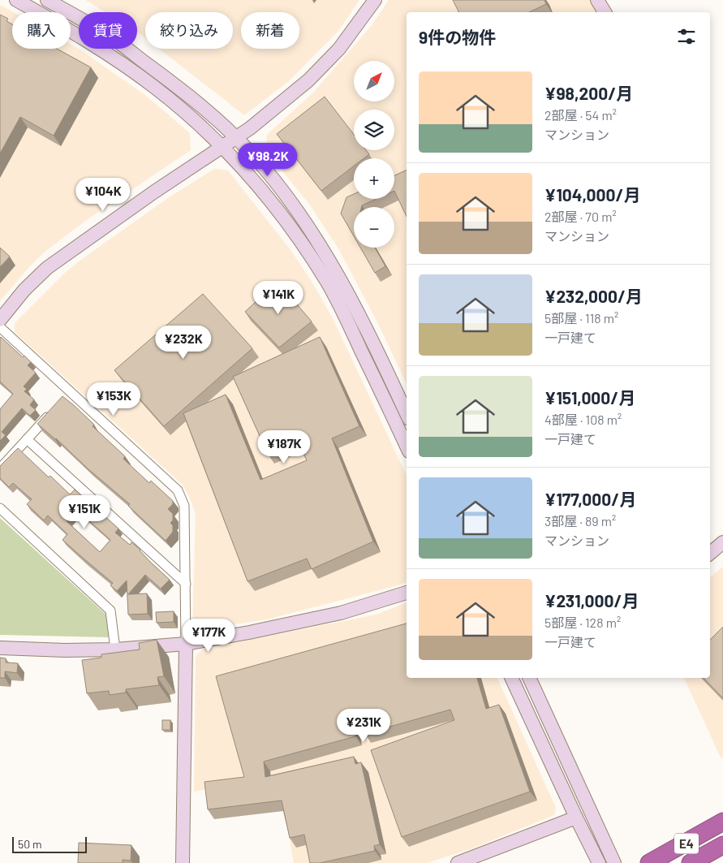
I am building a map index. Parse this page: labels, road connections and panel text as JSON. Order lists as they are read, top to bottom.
{
  "streets": {
    "highway": ["E4"]
  },
  "scale_bar": "50 m",
  "north": "top right",
  "page": {
    "chip": [
      "購入",
      "賃貸",
      "絞り込み",
      "新着"
    ],
    "heading": "9件の物件",
    "map_buttons": ["+", "−"],
    "list": [
      {
        "name": "¥98,200/月",
        "note": "2部屋 · 54 m² · マンション"
      },
      {
        "name": "¥104,000/月",
        "note": "2部屋 · 70 m² · マンション"
      },
      {
        "name": "¥232,000/月",
        "note": "5部屋 · 118 m² · 一戸建て"
      },
      {
        "name": "¥151,000/月",
        "note": "4部屋 · 108 m² · 一戸建て"
      },
      {
        "name": "¥177,000/月",
        "note": "3部屋 · 89 m² · マンション"
      },
      {
        "name": "¥231,000/月",
        "note": "5部屋 · 128 m² · 一戸建て"
      }
    ],
    "price": [
      "¥98.2K",
      "¥104K",
      "¥141K",
      "¥232K",
      "¥153K",
      "¥187K",
      "¥151K",
      "¥177K",
      "¥231K"
    ],
    "scale": "50 m"
  }
}
